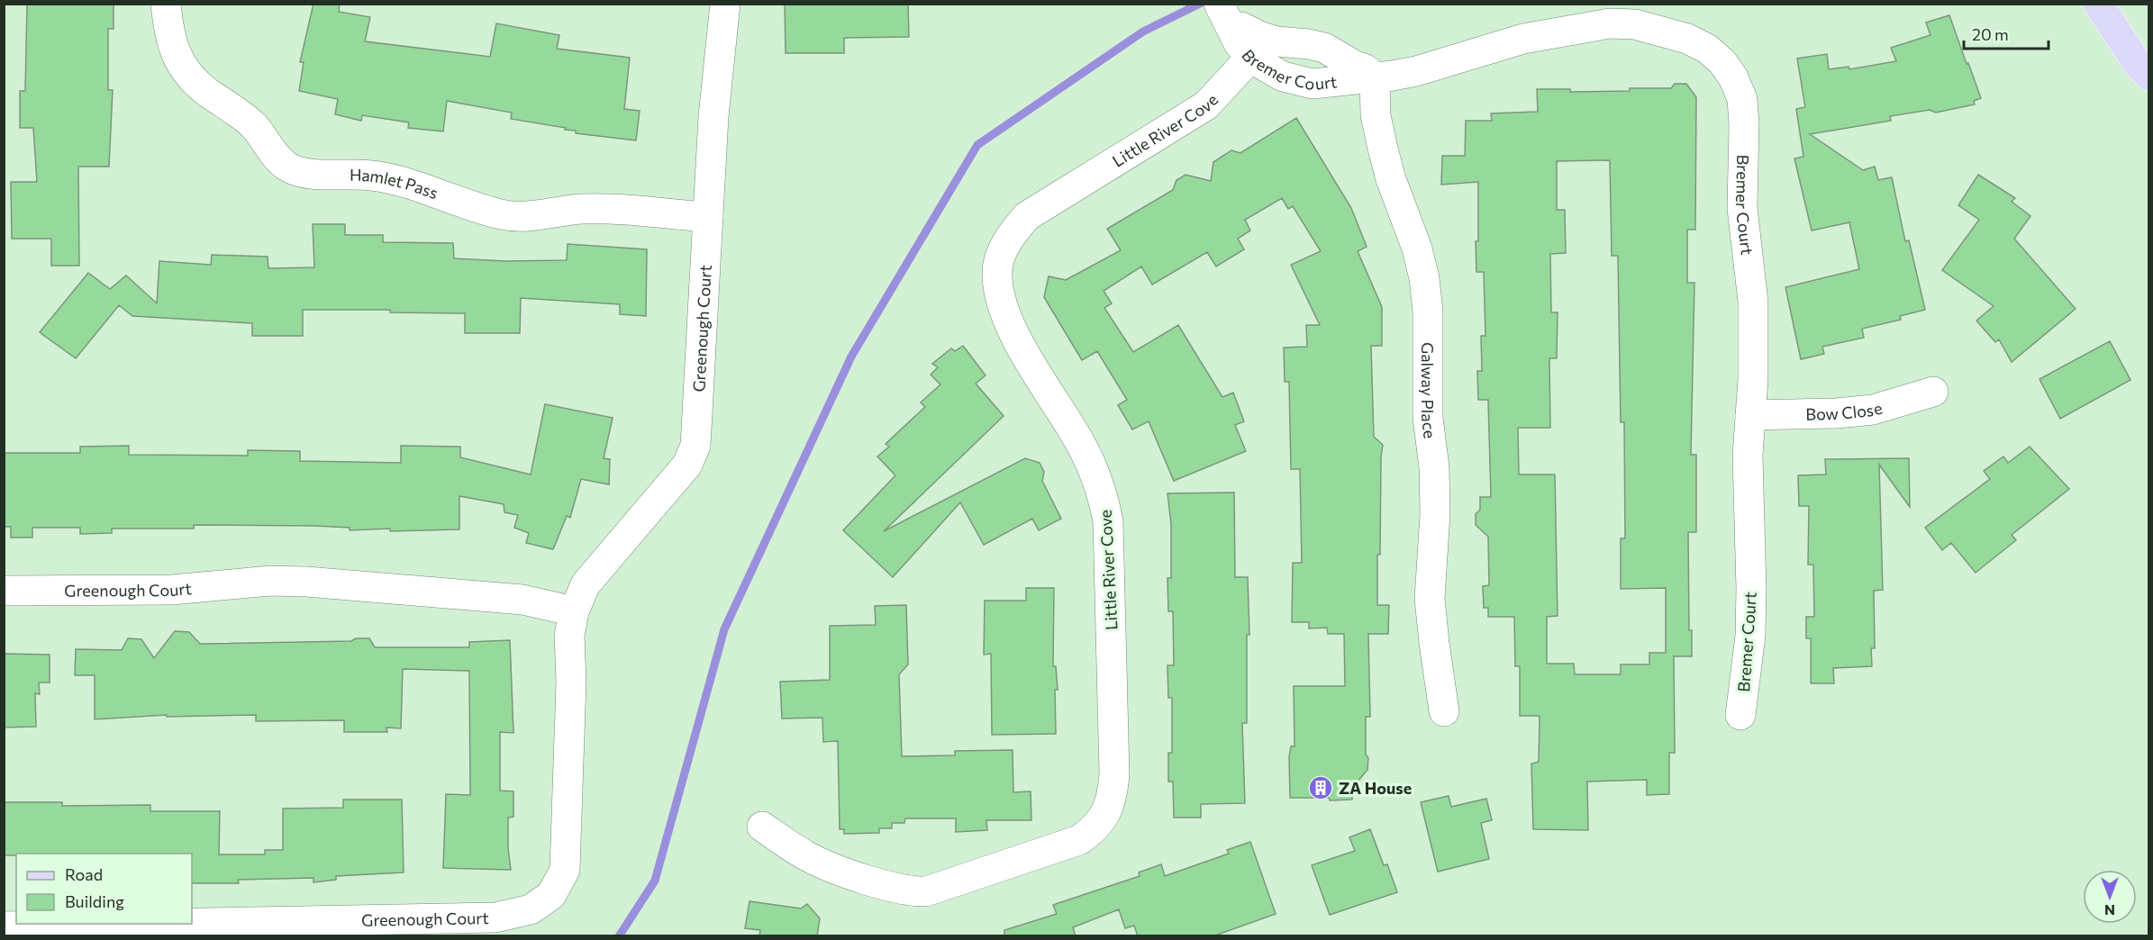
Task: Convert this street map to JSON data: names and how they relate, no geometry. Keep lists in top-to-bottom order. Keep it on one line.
{"streets":{"street":["Bremer Court","Little River Cove","Hamlet Pass","Greenough Court","Galway Place","Bow Close"]},"crossings":[["Bremer Court","Little River Cove"],["Bremer Court","Galway Place"],["Bremer Court","Bow Close"],["Hamlet Pass","Greenough Court"]],"places":{"building":["ZA House"]},"legend":["Road","Building"],"scale_bar":"20 m","north":"bottom"}
